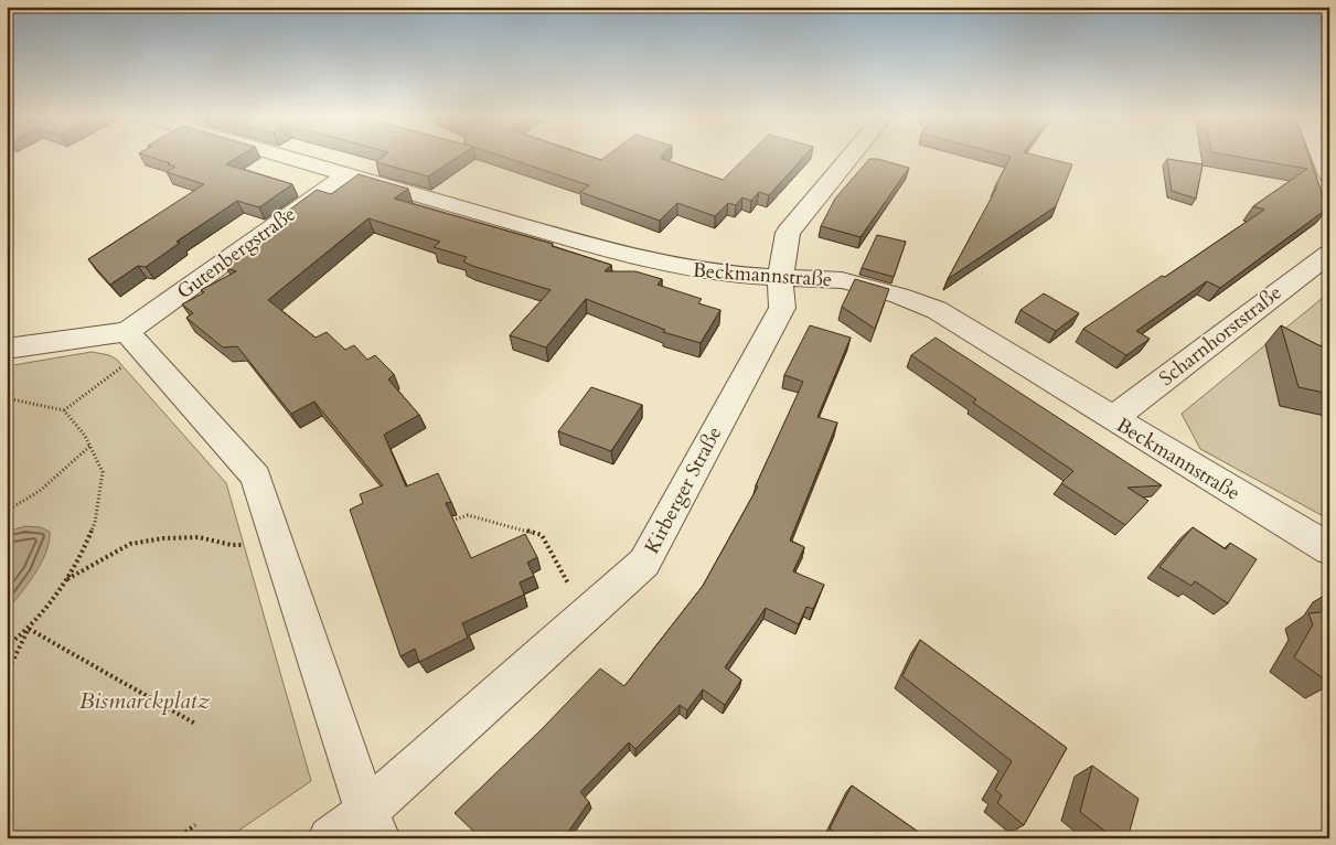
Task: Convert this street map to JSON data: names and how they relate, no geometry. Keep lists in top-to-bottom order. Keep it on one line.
{"streets":{"street":["Gutenbergstraße","Beckmannstraße","Scharnhorststraße","Kirberger Straße"]},"crossings":[["Gutenbergstraße","Beckmannstraße"],["Beckmannstraße","Scharnhorststraße"],["Beckmannstraße","Kirberger Straße"]],"parks":["Bismarckplatz"]}
